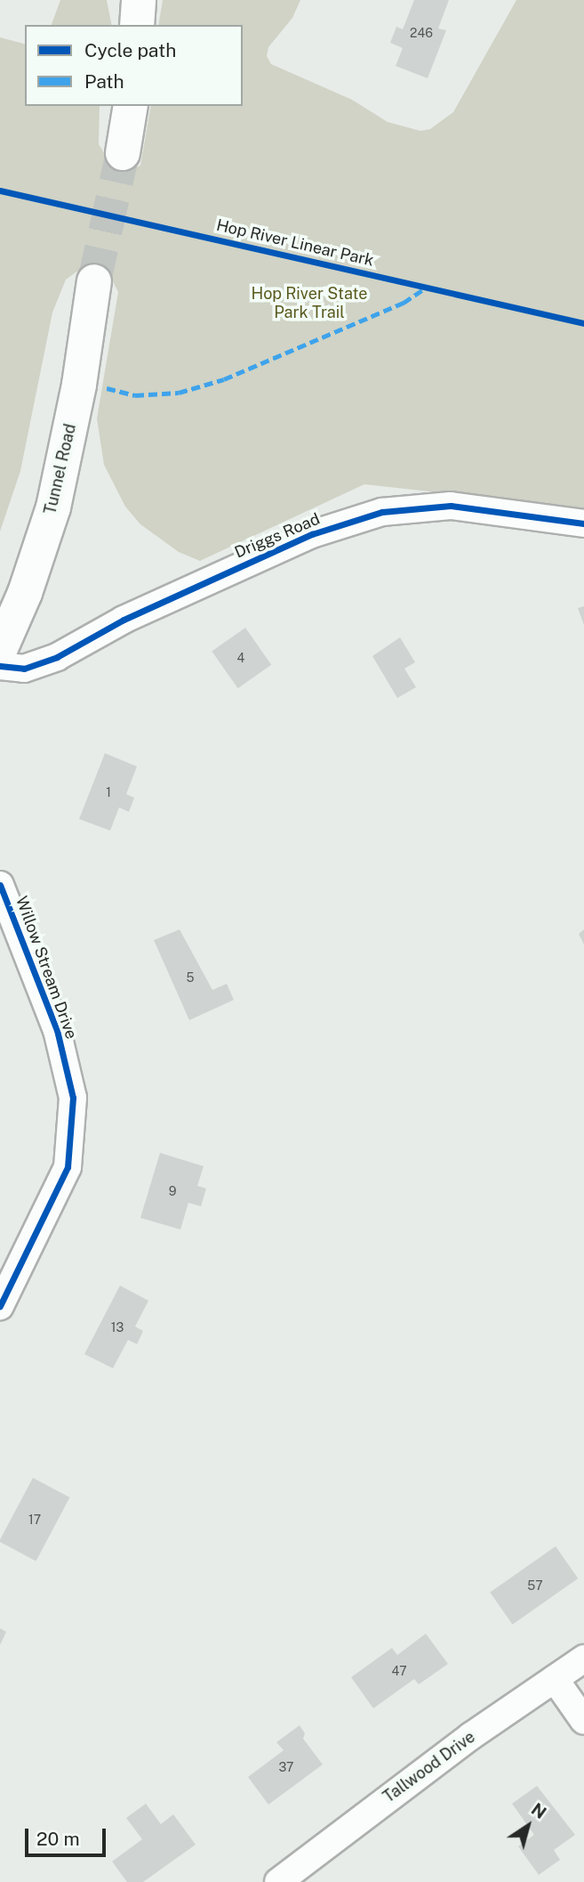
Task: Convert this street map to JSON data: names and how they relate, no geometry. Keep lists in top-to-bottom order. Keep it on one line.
{"streets":{"main road":["Tunnel Road"],"street":["Driggs Road","Willow Stream Drive","Tallwood Drive"],"cycle path":["Hop River Linear Park"]},"parks":["Hop River State Park Trail"],"house_numbers":["246","4","1","5","9","13","17","57","47","37"],"legend":["Cycle path","Path"],"scale_bar":"20 m","north":"top right"}
